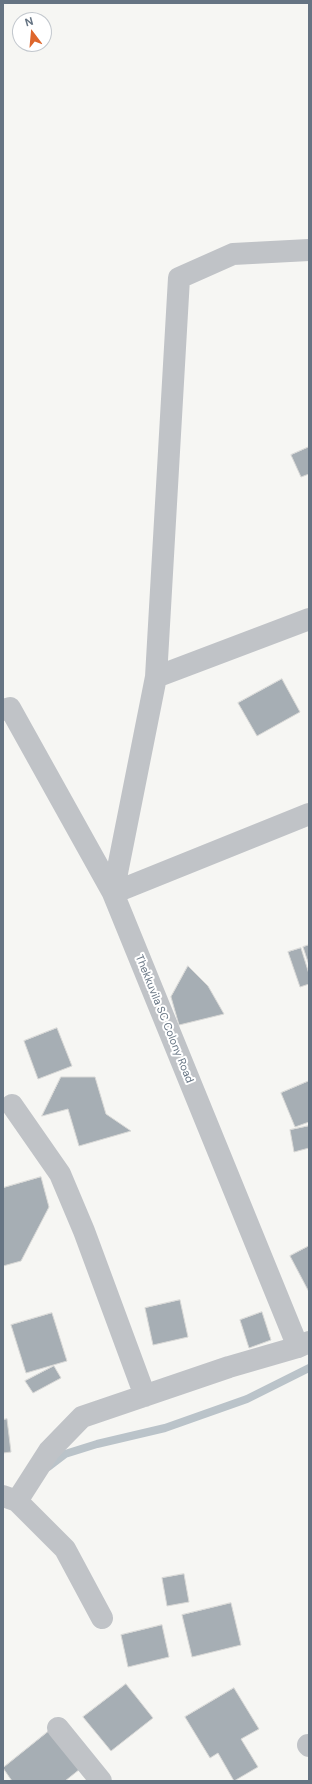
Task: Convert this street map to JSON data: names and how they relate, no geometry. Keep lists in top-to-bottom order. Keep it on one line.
{"streets":{"street":["Thekkuvila SC Colony Road"]},"north":"top"}
